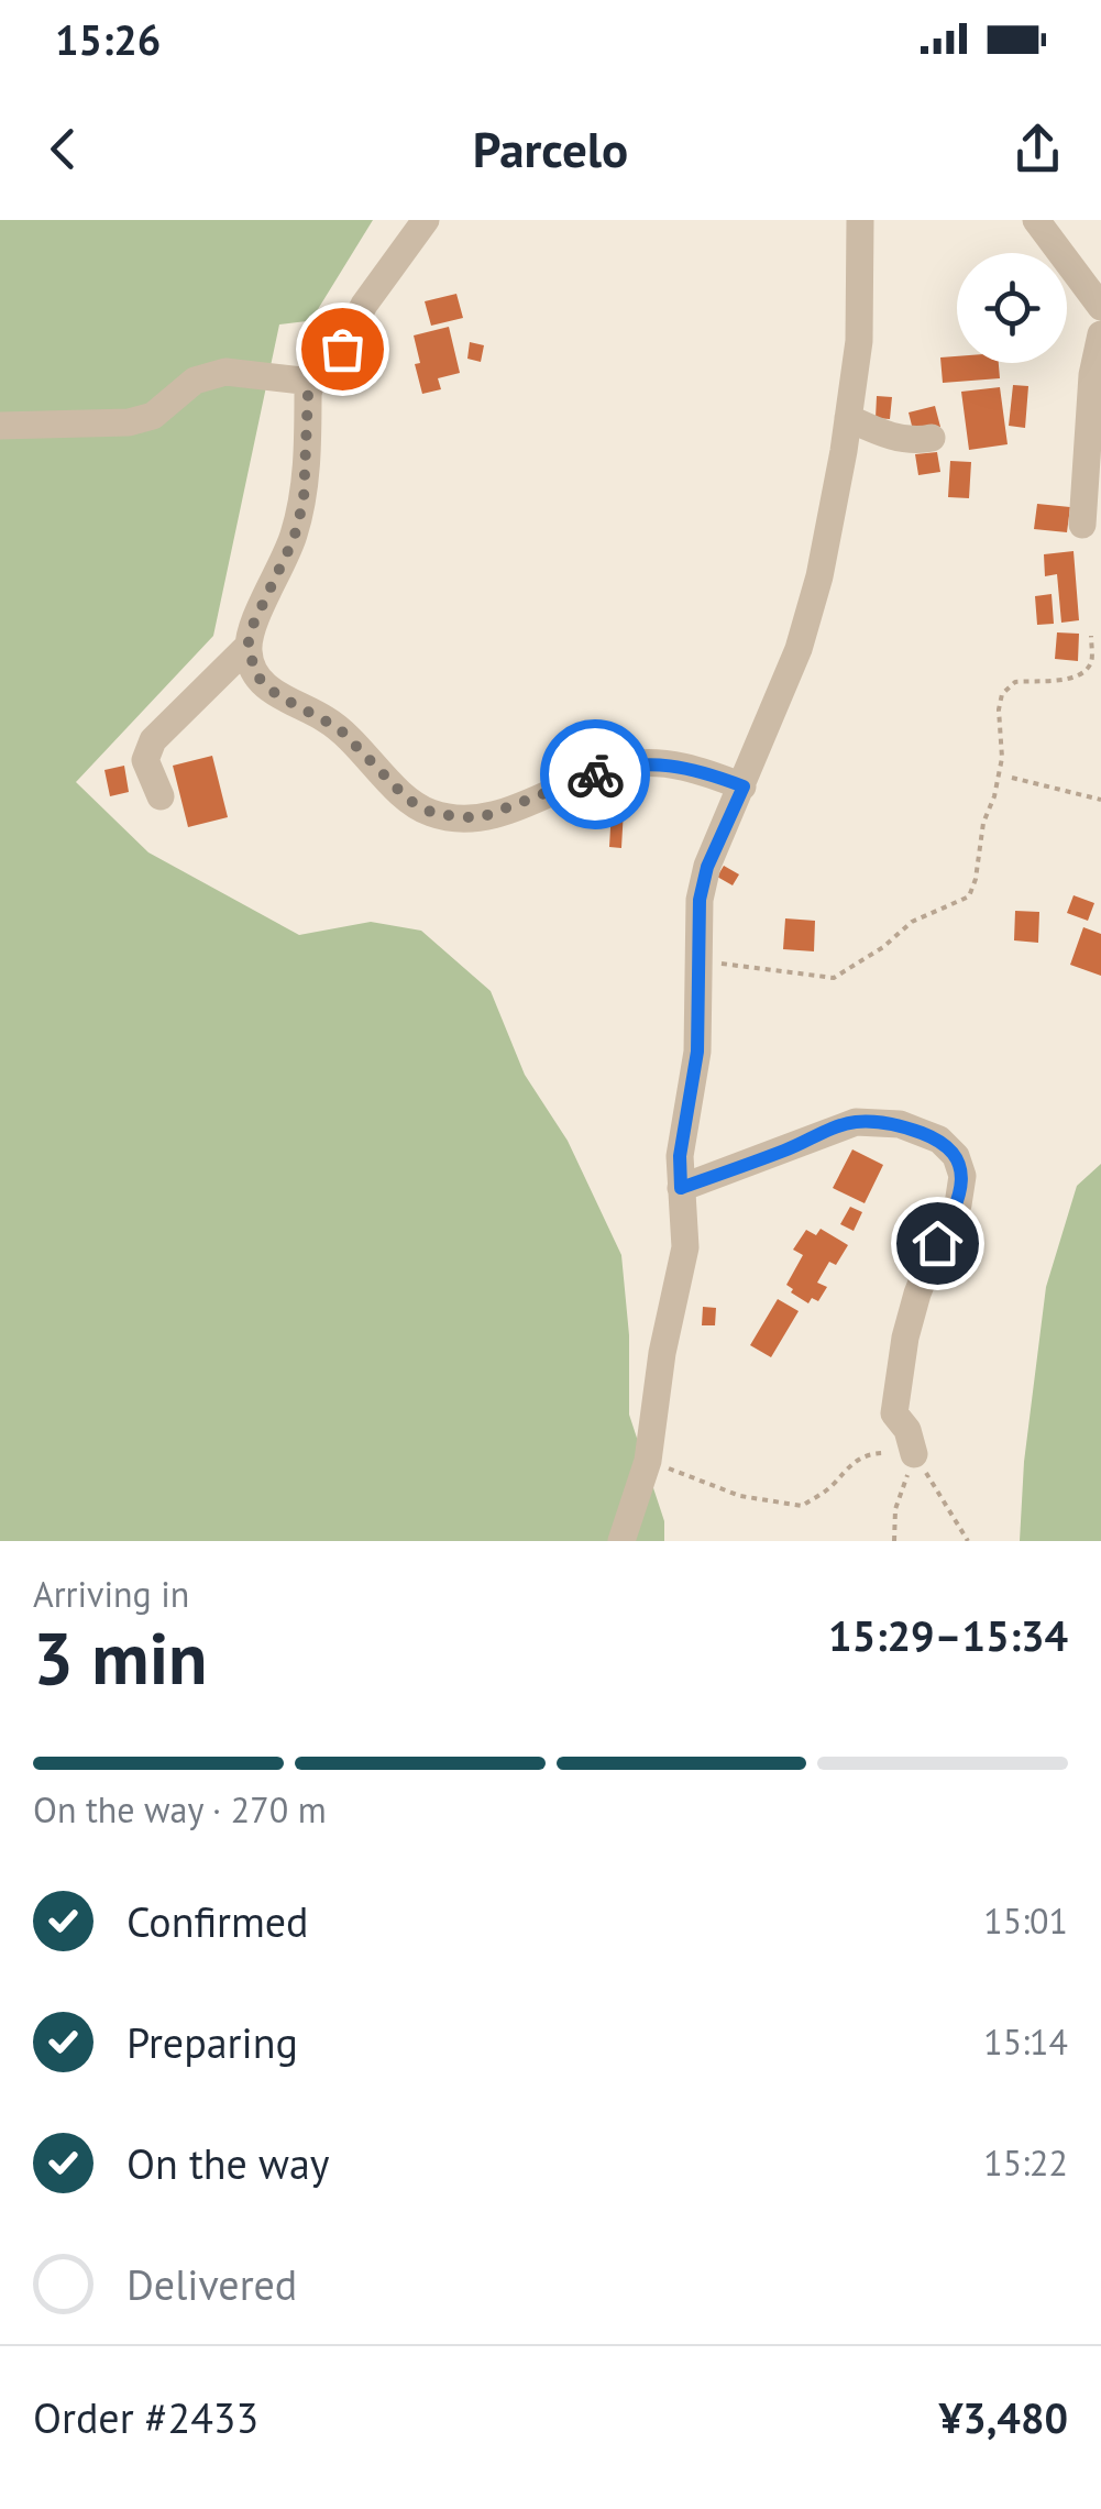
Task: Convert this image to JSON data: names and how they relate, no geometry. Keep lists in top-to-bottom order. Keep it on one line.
{"page":{"status":"15:26","header":"Parcelo","heading":["3 min","Arriving in","15:29–15:34"],"panel":["Order #2433","¥3,480"],"bar":"On the way · 270 m","list":[["Confirmed","15:01"],["Preparing","15:14"],["On the way","15:22"],"Delivered"]}}
